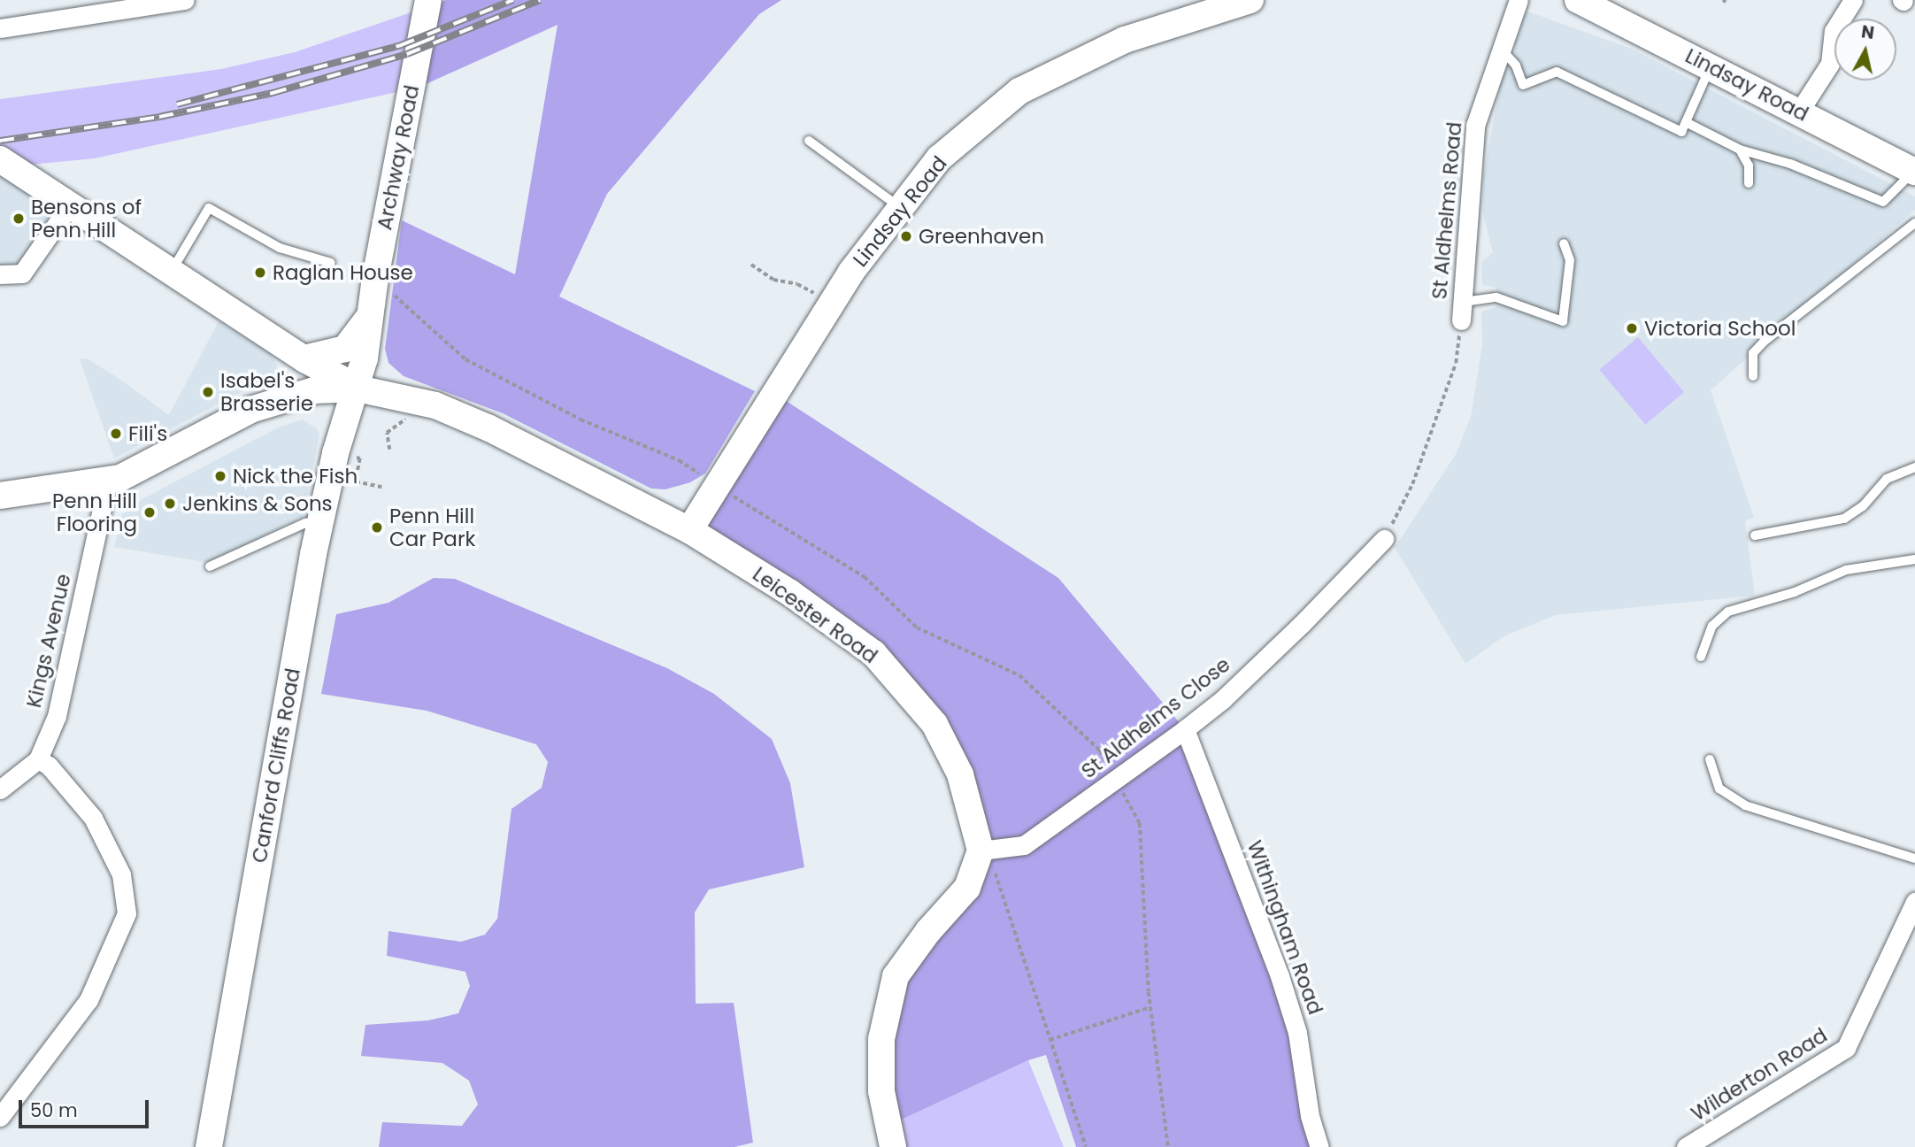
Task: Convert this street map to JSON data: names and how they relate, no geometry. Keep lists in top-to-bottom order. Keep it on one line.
{"streets":{"street":["Lindsay Road","Archway Road","St Aldhelms Road","Leicester Road","Kings Avenue","St Aldhelms Close","Canford Cliffs Road","Withingham Road","Wilderton Road"]},"crossings":[["Lindsay Road","Leicester Road"],["Archway Road","Leicester Road"],["Archway Road","Canford Cliffs Road"],["Leicester Road","St Aldhelms Close"],["Leicester Road","Canford Cliffs Road"],["St Aldhelms Close","Withingham Road"]],"places":["Bensons of Penn Hill","Greenhaven","Raglan House","Victoria School","Isabel's Brasserie","Fili's","Nick the Fish","Jenkins & Sons","Penn Hill Flooring","Penn Hill Car Park"],"scale_bar":"50 m","north":"top"}
